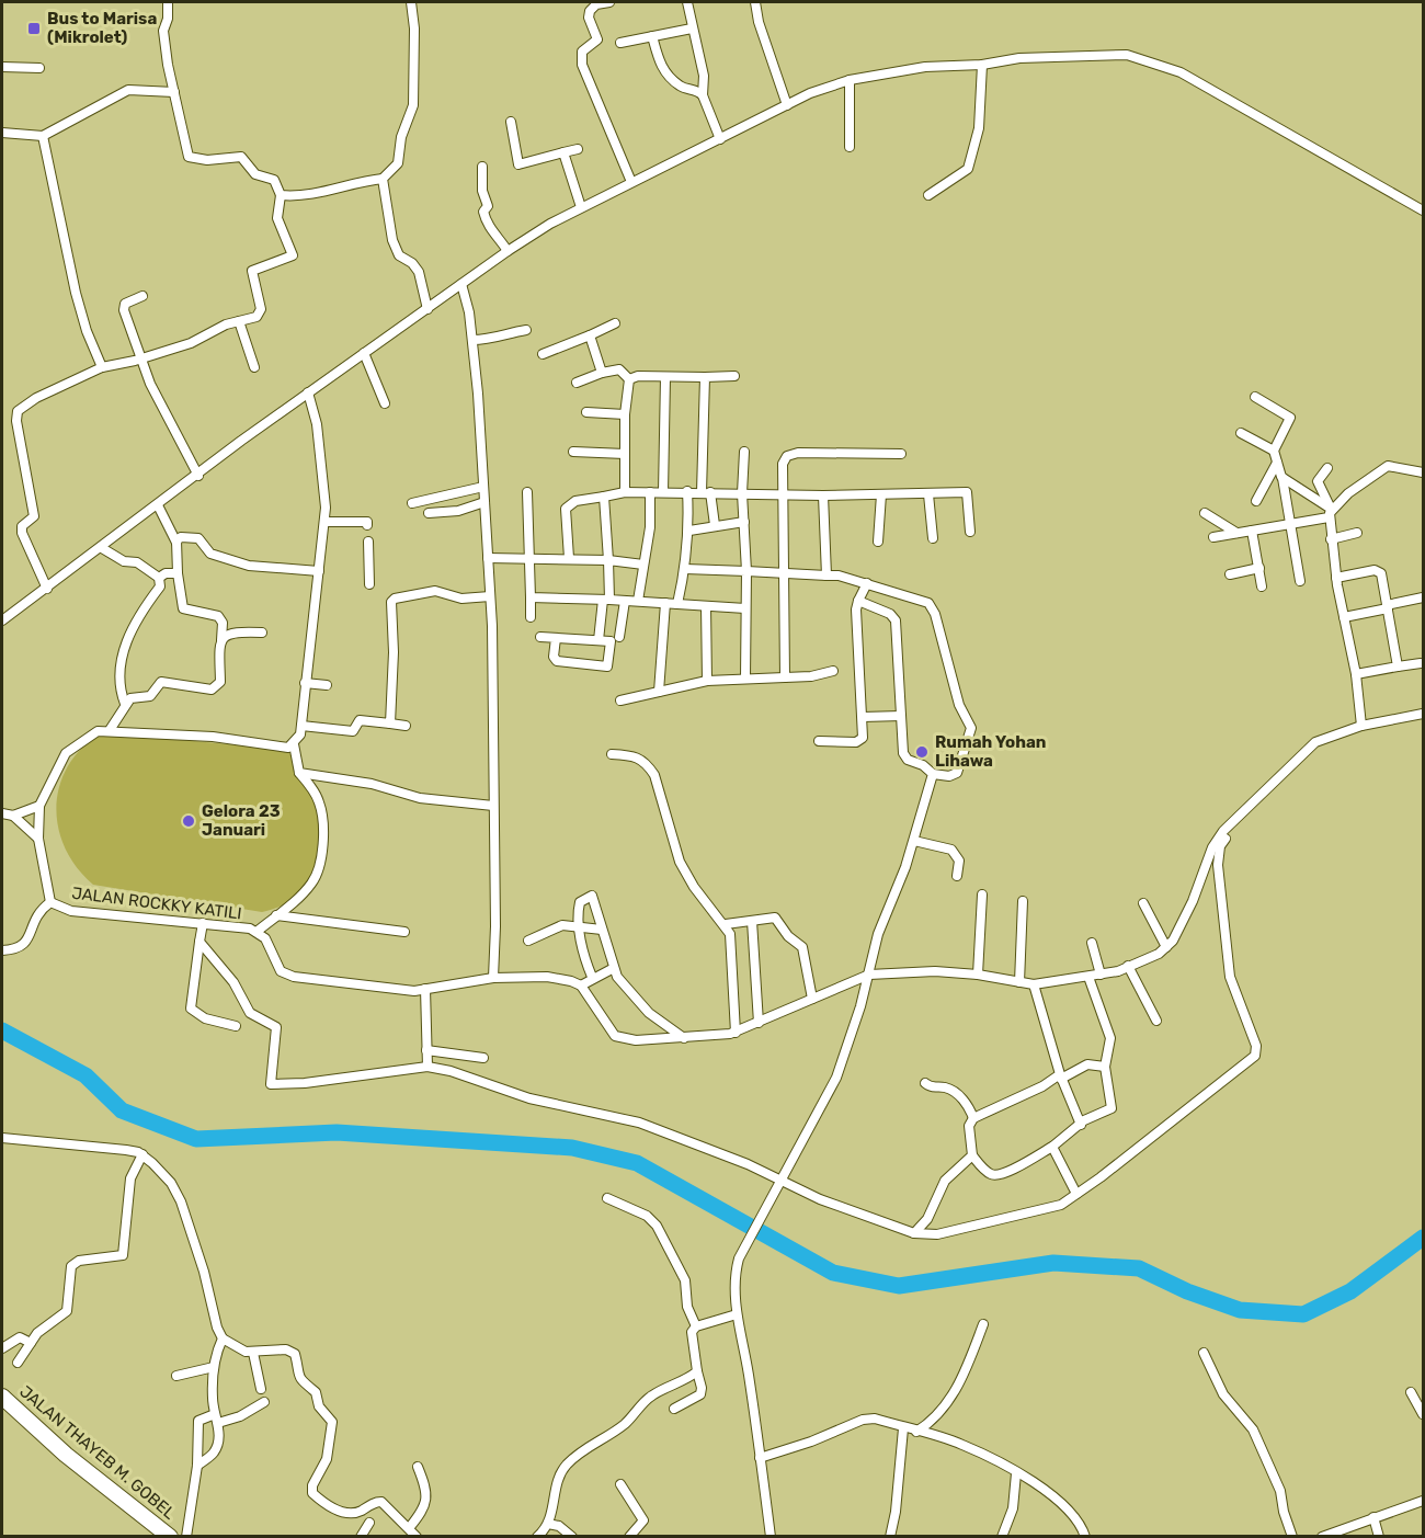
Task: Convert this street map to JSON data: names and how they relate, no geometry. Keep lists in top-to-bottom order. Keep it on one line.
{"streets":{"main road":["JALAN THAYEB M. GOBEL"],"street":["JALAN ROCKKY KATILI"]},"places":{"transit":["Bus to Marisa (Mikrolet)"],"other":["Rumah Yohan Lihawa","Gelora 23 Januari"]}}
